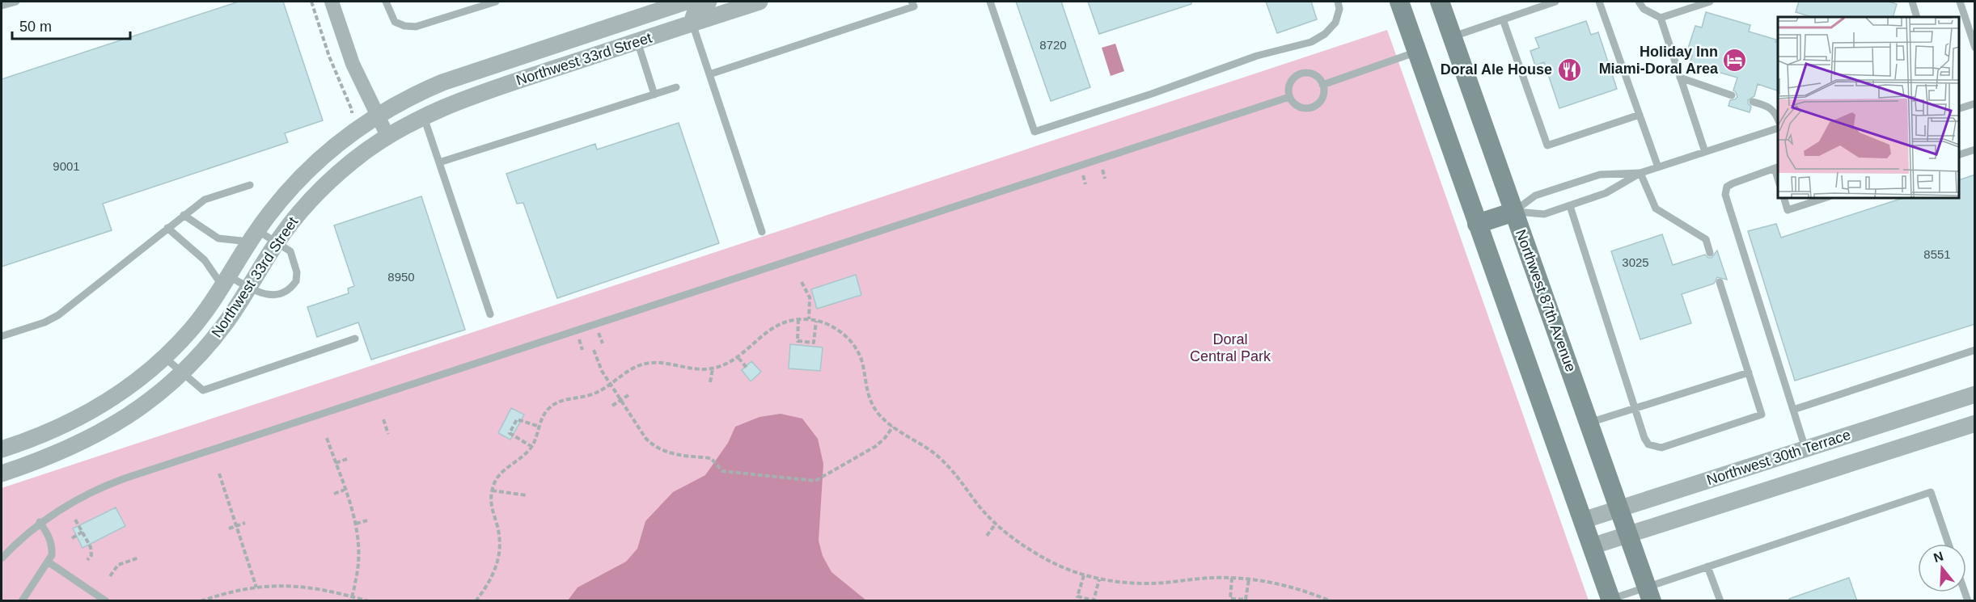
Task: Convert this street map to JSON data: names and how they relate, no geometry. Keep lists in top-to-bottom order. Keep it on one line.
{"streets":{"main road":["Northwest 87th Avenue"],"street":["Northwest 33rd Street","Northwest 30th Terrace"]},"crossings":[["Northwest 87th Avenue","Northwest 30th Terrace"]],"parks":["Doral Central Park"],"places":{"hotel":["Holiday Inn Miami-Doral Area"],"restaurant":["Doral Ale House"]},"house_numbers":["8720","9001","8551","3025","8950"],"scale_bar":"50 m","north":"top"}
